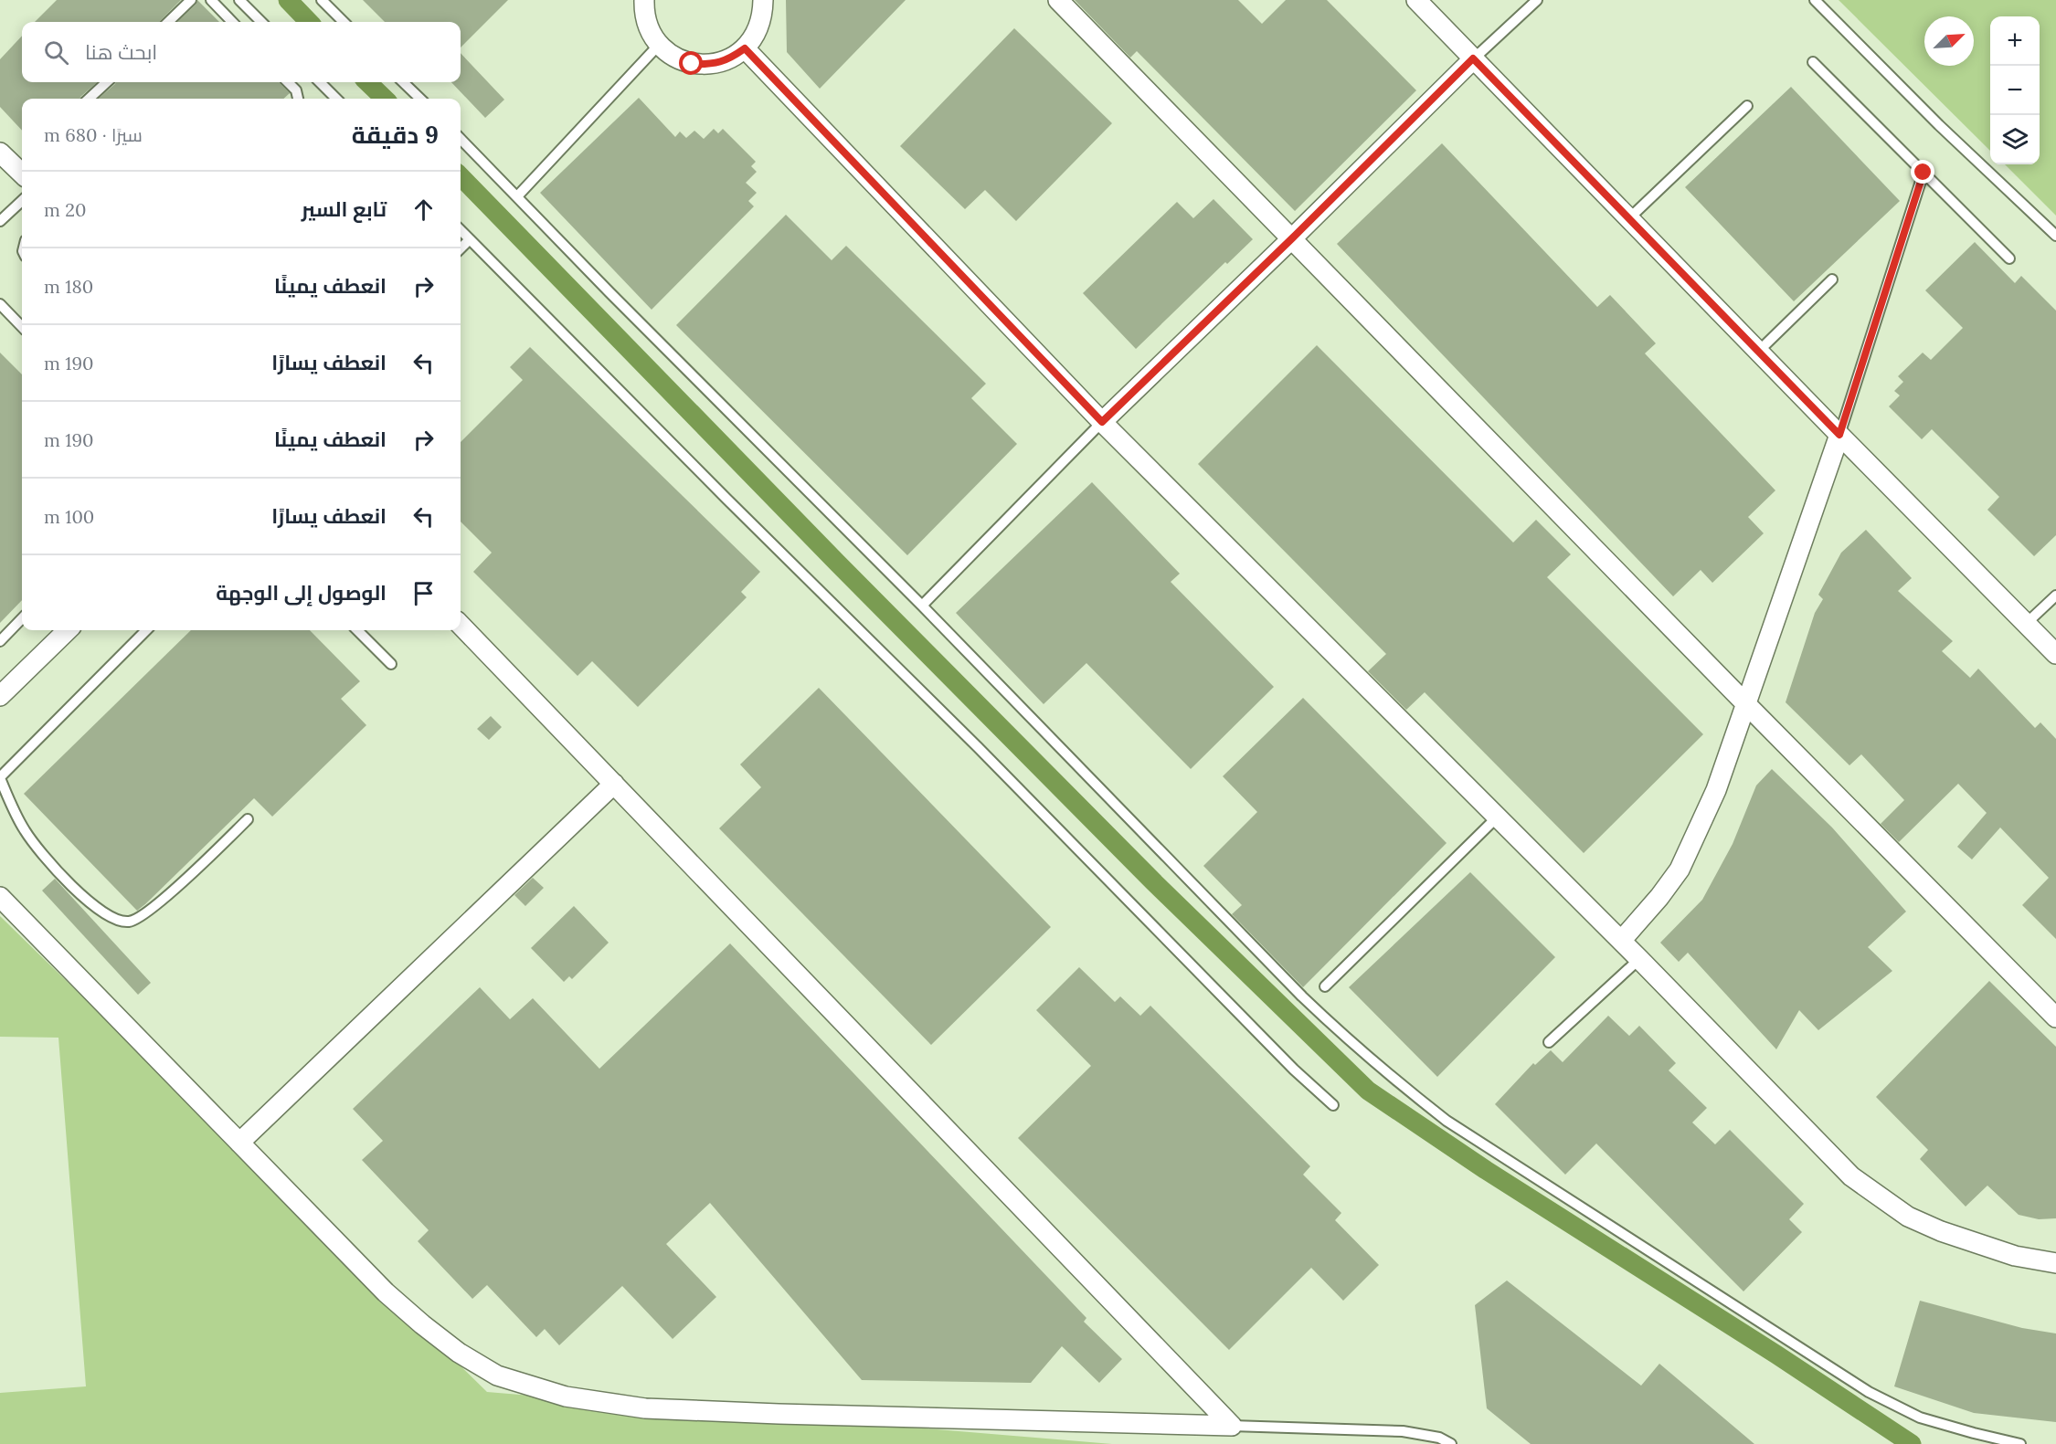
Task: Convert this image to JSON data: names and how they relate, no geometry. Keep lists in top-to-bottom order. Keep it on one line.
{"north":"top right","page":{"map_buttons":["+","−"],"search":"ابحث هنا","heading":["9 دقيقة","سيرًا · 680 m"],"list":[["تابع السير","20 m"],["انعطف يمينًا","180 m"],["انعطف يسارًا","190 m"],["انعطف يمينًا","190 m"],["انعطف يسارًا","100 m"],"الوصول إلى الوجهة"]}}
